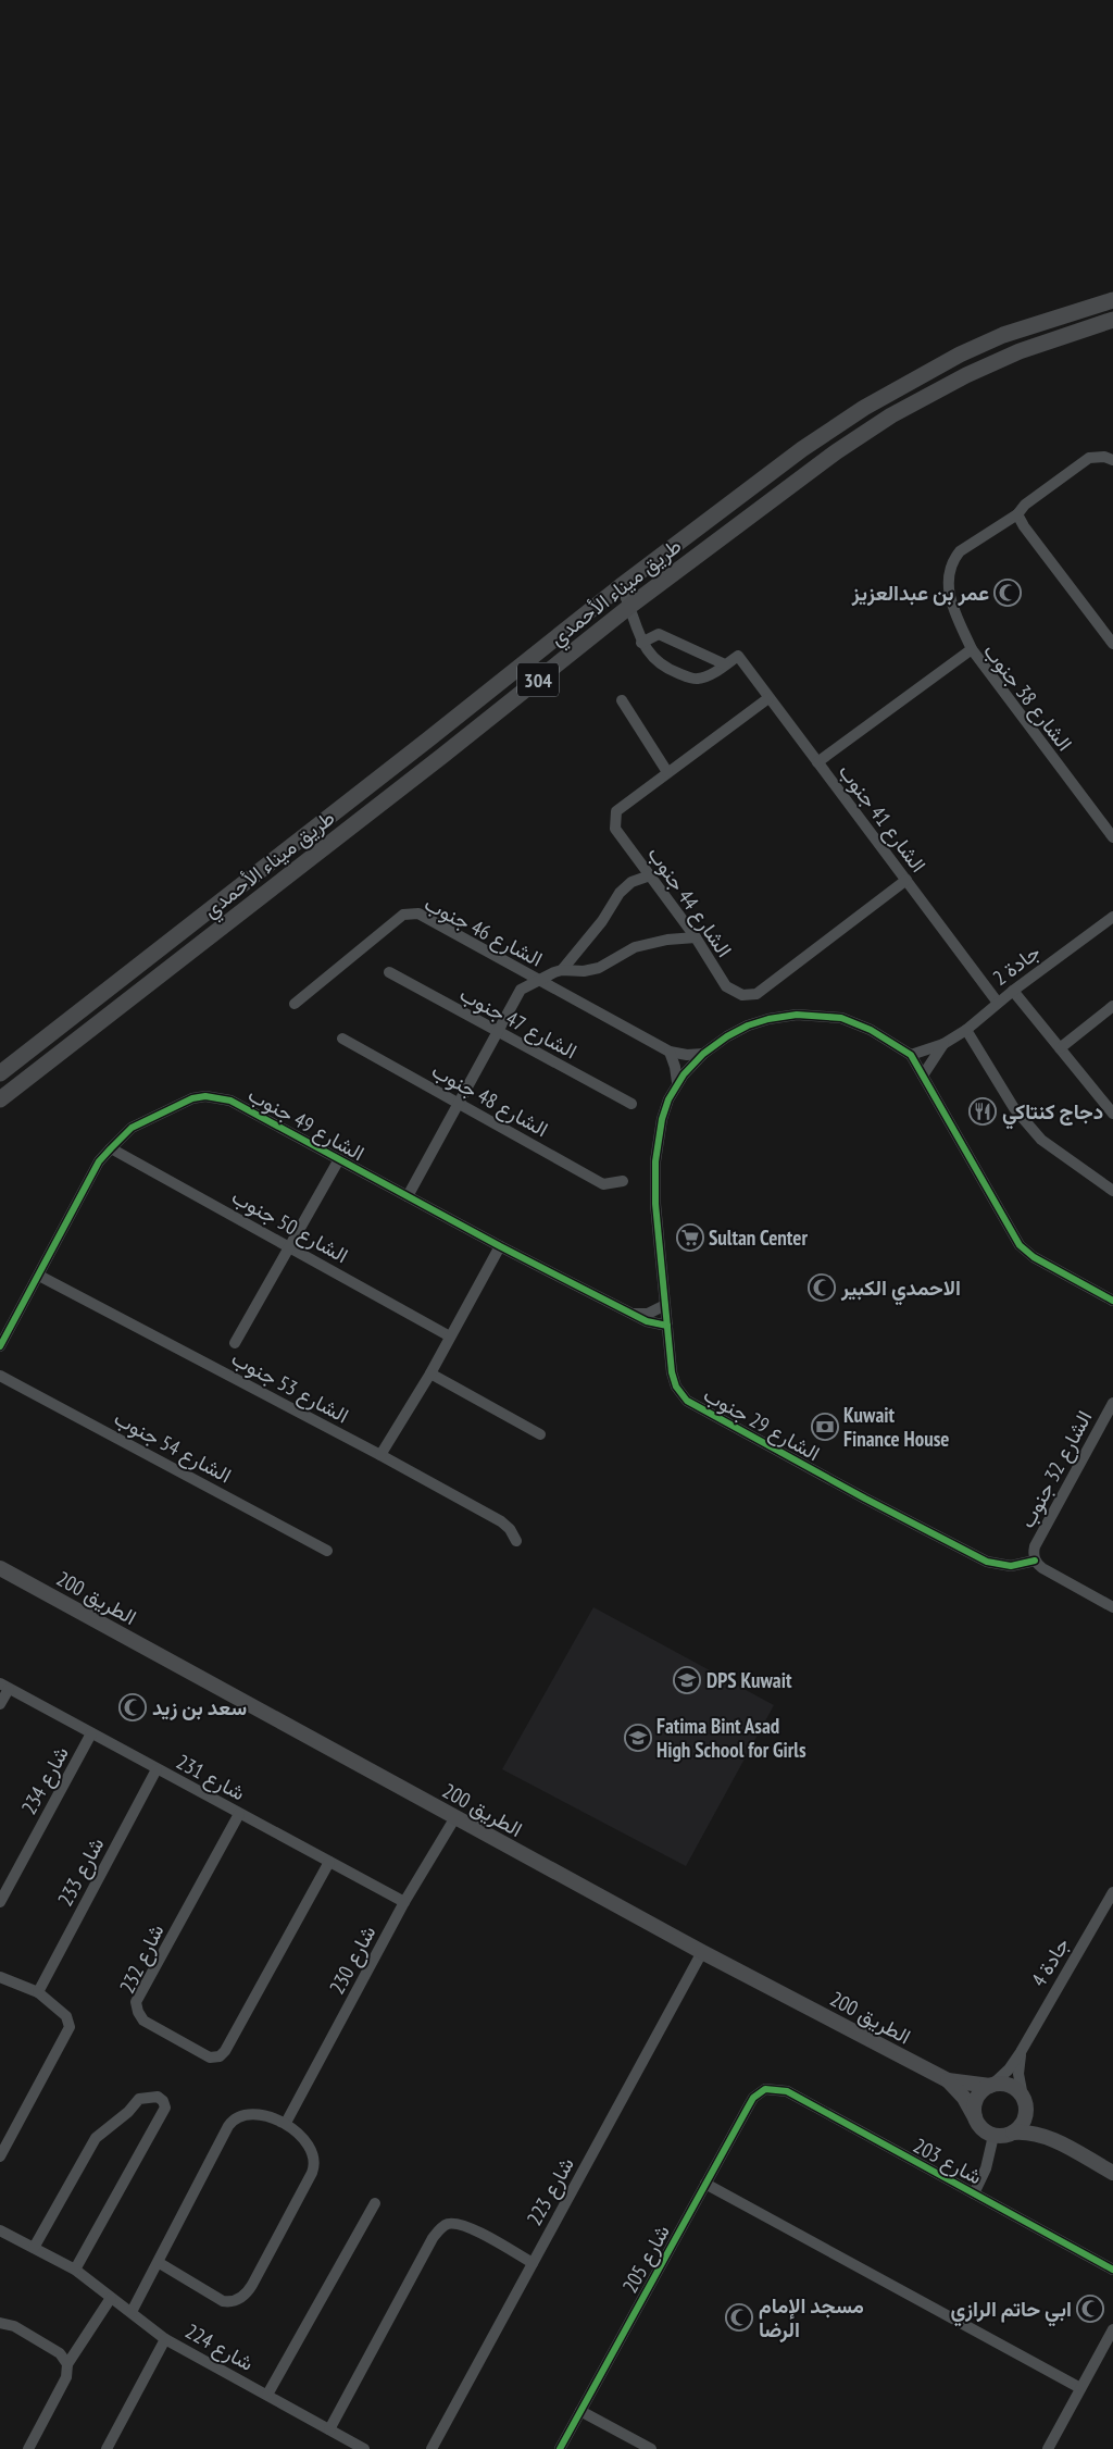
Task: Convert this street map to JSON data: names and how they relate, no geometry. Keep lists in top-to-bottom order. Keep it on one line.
{"streets":{"main road":["طريق ميناء الأحمدي","304","الطريق 200"],"street":["الشارع 38 جنوب","الشارع 41 جنوب","الشارع 44 جنوب","الشارع 46 جنوب","جادة 2","الشارع 47 جنوب","الشارع 48 جنوب","الشارع 49 جنوب","الشارع 50 جنوب","الشارع 53 جنوب","الشارع 29 جنوب","الشارع 54 جنوب","الشارع 32 جنوب","شارع 231","شارع 234","شارع 233","شارع 232","شارع 230","جادة 4","شارع 203","شارع 223","شارع 205","شارع 224"]},"crossings":[["الشارع 38 جنوب","الشارع 41 جنوب"],["الشارع 41 جنوب","الشارع 44 جنوب"],["الشارع 41 جنوب","جادة 2"],["الشارع 46 جنوب","الشارع 29 جنوب"],["جادة 2","الشارع 29 جنوب"],["الشارع 49 جنوب","الشارع 50 جنوب"],["الشارع 49 جنوب","الشارع 53 جنوب"],["الشارع 49 جنوب","الشارع 29 جنوب"],["الشارع 29 جنوب","الشارع 32 جنوب"],["الطريق 200","شارع 230"],["الطريق 200","جادة 4"],["الطريق 200","شارع 223"],["شارع 231","شارع 234"],["شارع 231","شارع 233"],["شارع 231","شارع 232"],["شارع 231","شارع 230"],["شارع 203","شارع 205"]],"places":{"mosque":["عمر بن عبدالعزيز","الاحمدي الكبير","سعد بن زيد","ابي حاتم الرازي","مسجد الإمام الرضا"],"restaurant":["دجاج كنتاكي"],"supermarket":["Sultan Center"],"bank":["Kuwait Finance House"],"school or university":["DPS Kuwait","Fatima Bint Asad High School for Girls"]}}
